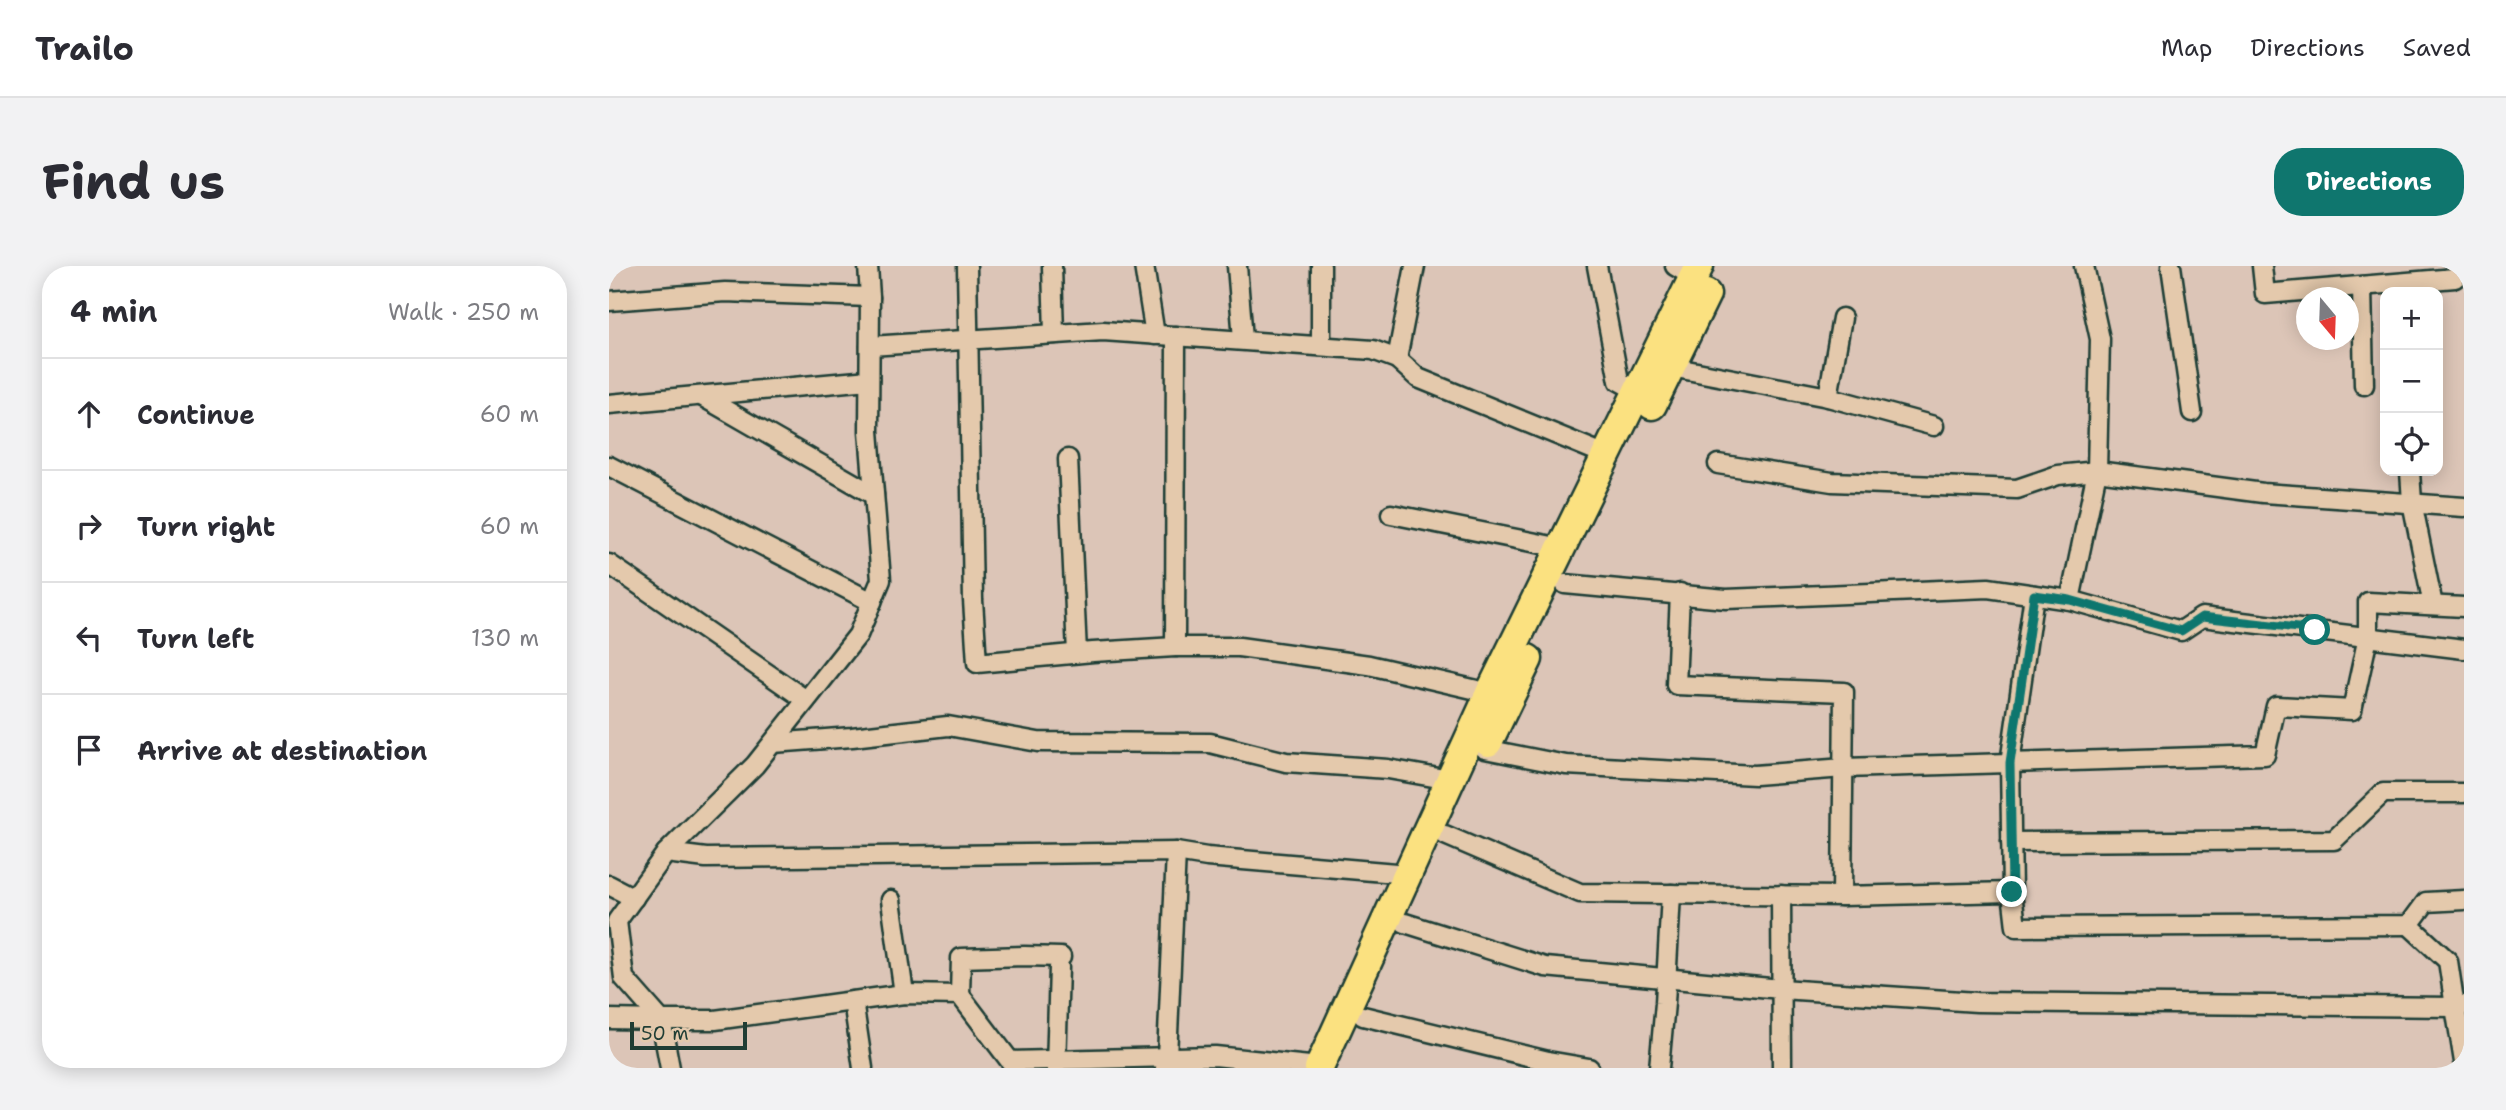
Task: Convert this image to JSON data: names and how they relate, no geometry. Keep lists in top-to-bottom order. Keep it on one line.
{"scale_bar":"50 m","north":"bottom","page":{"header":"Trailo","nav":["Map","Directions","Saved"],"buttons":"Directions","title":"Find us","heading":["4 min","Walk · 250 m"],"map_buttons":["+","−"],"list":[["Continue","60 m"],["Turn right","60 m"],["Turn left","130 m"],"Arrive at destination"],"scale":"50 m"}}
